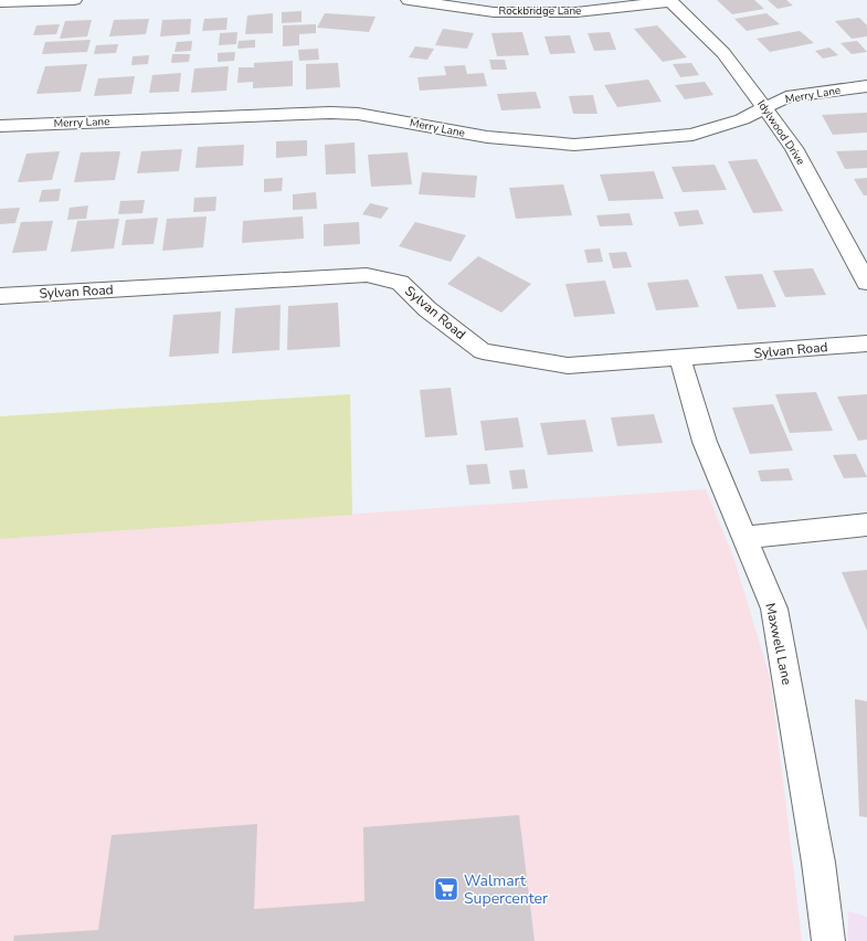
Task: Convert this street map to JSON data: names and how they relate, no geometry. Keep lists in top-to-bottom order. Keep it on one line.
{"streets":{"street":["Rockbridge Lane","Merry Lane","Idylwood Drive","Sylvan Road","Maxwell Lane"]},"crossings":[["Rockbridge Lane","Idylwood Drive"],["Merry Lane","Idylwood Drive"],["Sylvan Road","Maxwell Lane"]],"places":{"supermarket":["Walmart Supercenter"]}}
